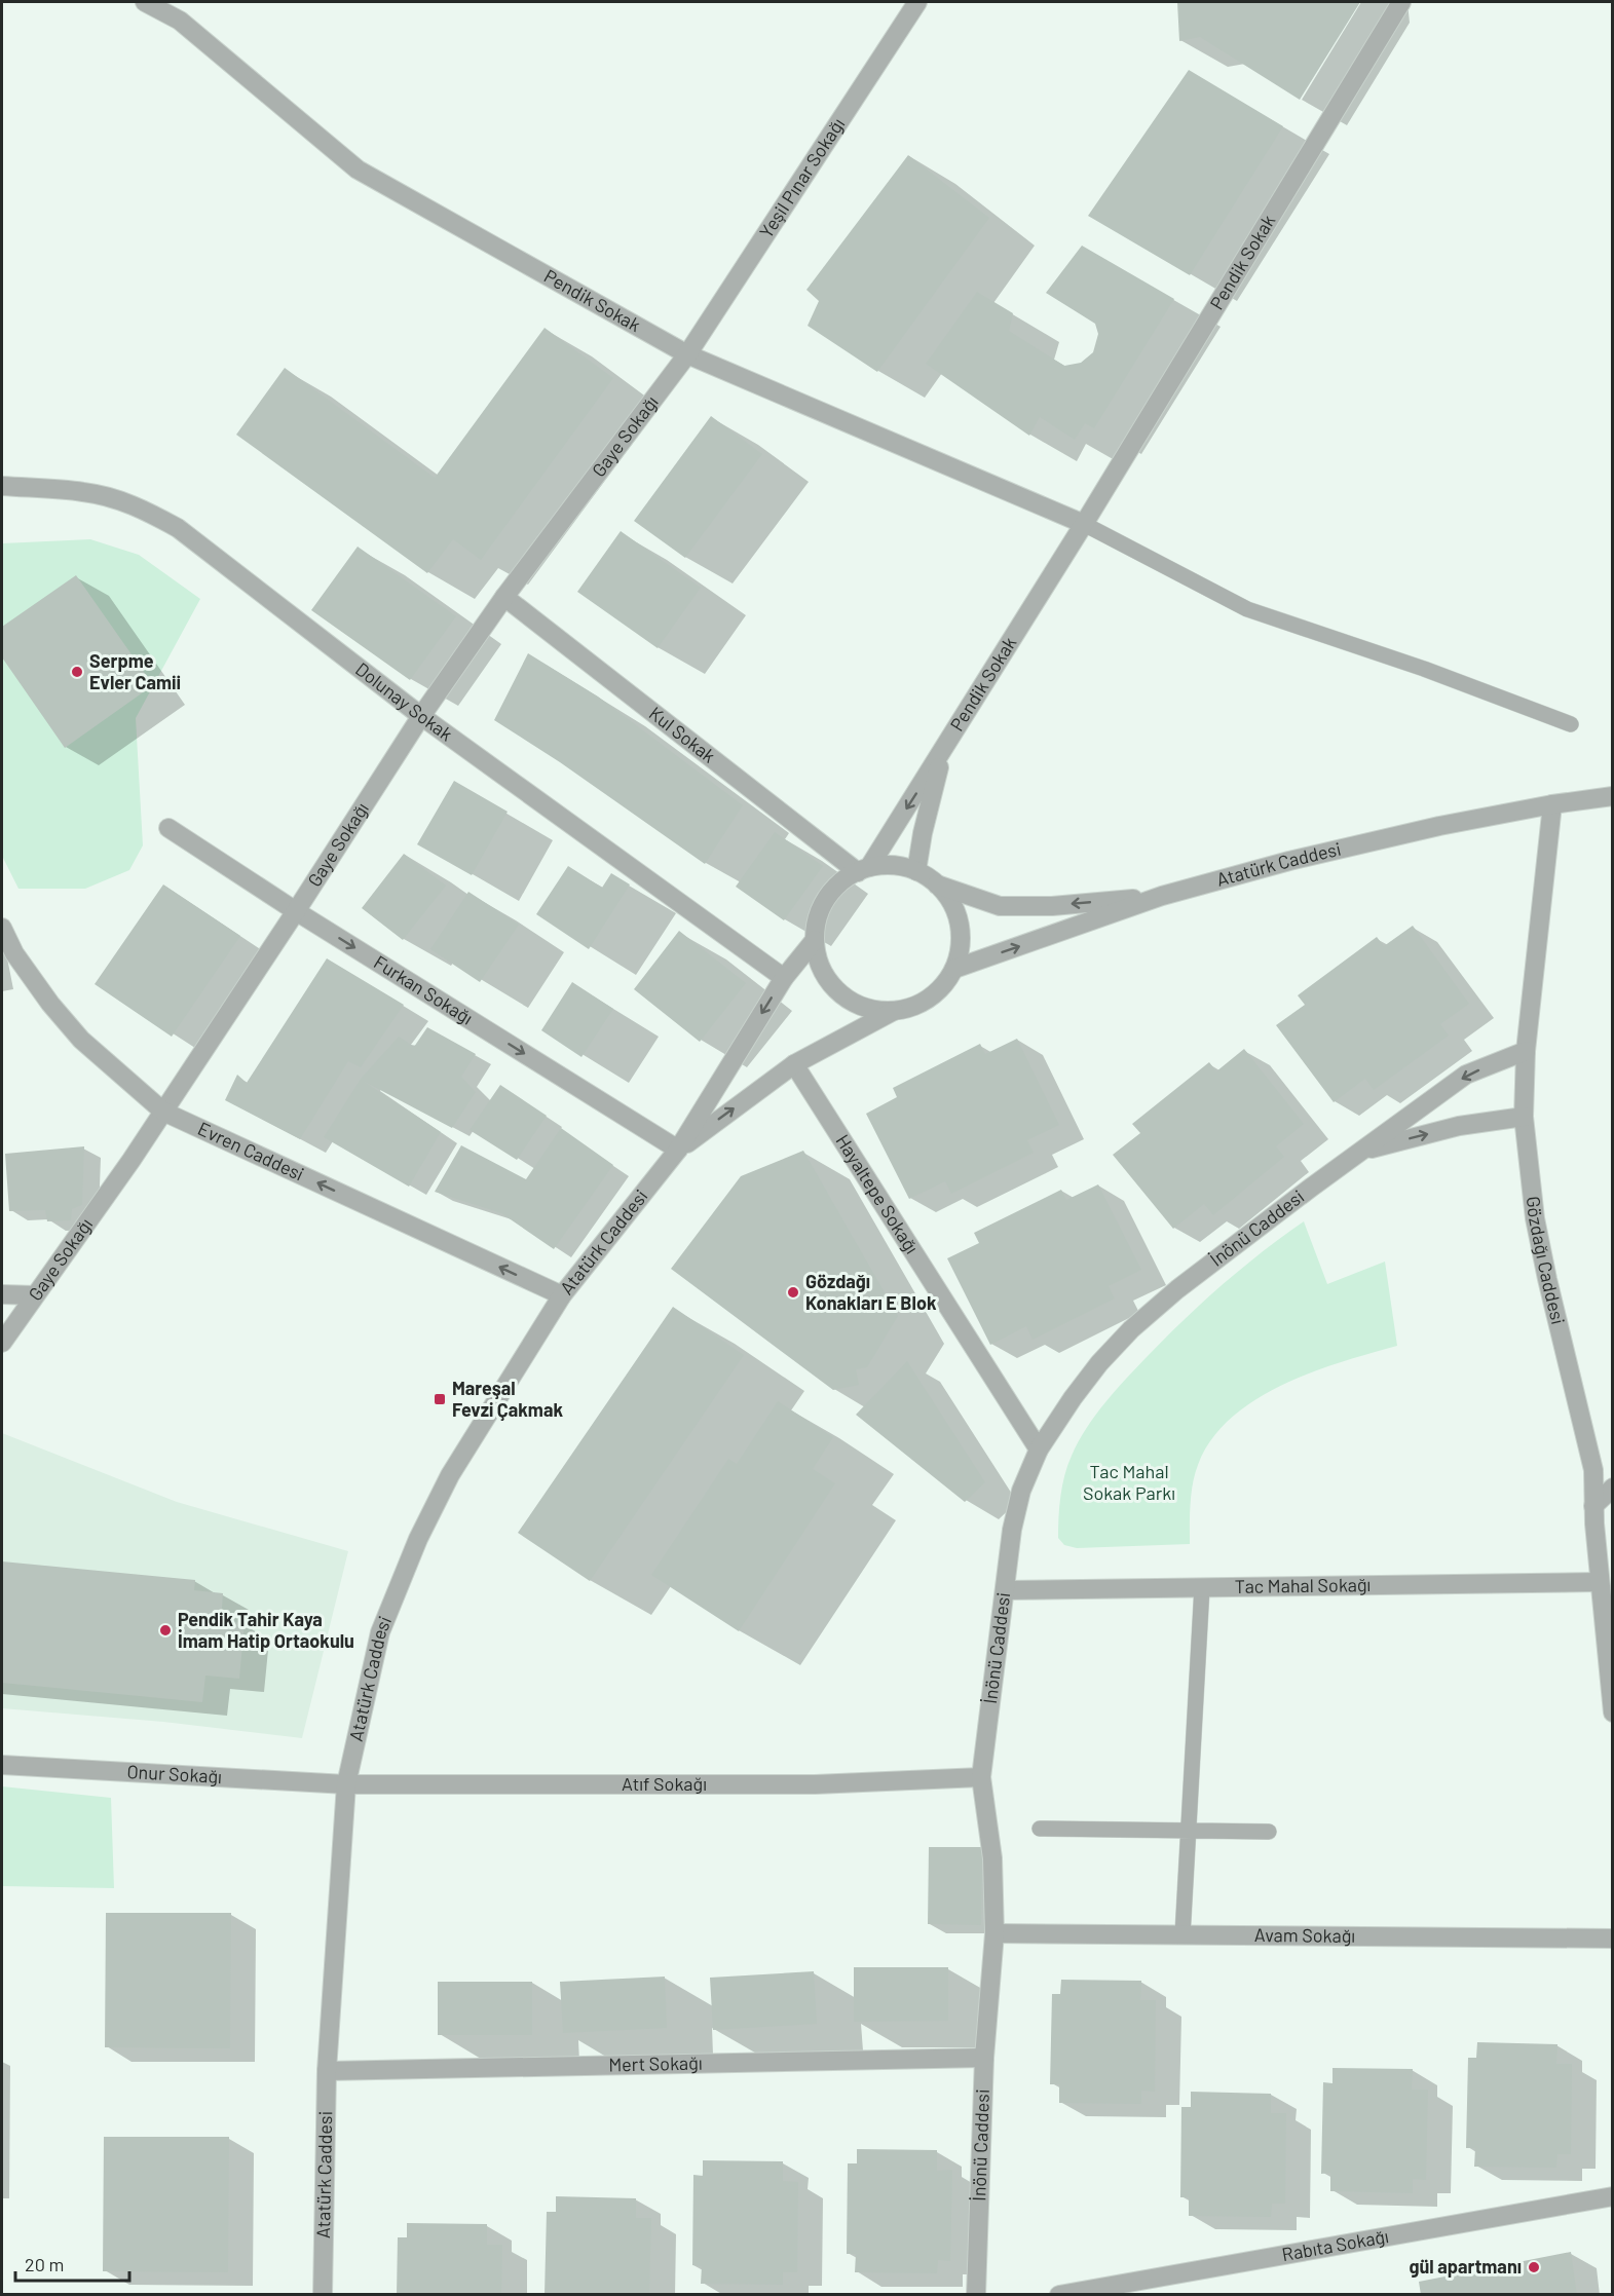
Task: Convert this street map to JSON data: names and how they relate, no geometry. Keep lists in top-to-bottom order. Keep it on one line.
{"streets":{"street":["Yeşil Pınar Sokağı","Pendik Sokak","Gaye Sokağı","Dolunay Sokak","Kul Sokak","Atatürk Caddesi","Furkan Sokağı","Evren Caddesi","Hayaltepe Sokağı","İnönü Caddesi","Gözdağı Caddesi","Tac Mahal Sokağı","Onur Sokağı","Atıf Sokağı","Avam Sokağı","Mert Sokağı","Rabıta Sokağı"]},"crossings":[["Yeşil Pınar Sokağı","Pendik Sokak"],["Yeşil Pınar Sokağı","Gaye Sokağı"],["Pendik Sokak","Gaye Sokağı"],["Pendik Sokak","Kul Sokak"],["Pendik Sokak","Atatürk Caddesi"],["Gaye Sokağı","Dolunay Sokak"],["Gaye Sokağı","Kul Sokak"],["Gaye Sokağı","Furkan Sokağı"],["Gaye Sokağı","Evren Caddesi"],["Dolunay Sokak","Atatürk Caddesi"],["Kul Sokak","Atatürk Caddesi"],["Atatürk Caddesi","Furkan Sokağı"],["Atatürk Caddesi","Evren Caddesi"],["Atatürk Caddesi","Hayaltepe Sokağı"],["Atatürk Caddesi","Gözdağı Caddesi"],["Atatürk Caddesi","Onur Sokağı"],["Atatürk Caddesi","Atıf Sokağı"],["Atatürk Caddesi","Mert Sokağı"],["Hayaltepe Sokağı","İnönü Caddesi"],["İnönü Caddesi","Gözdağı Caddesi"],["İnönü Caddesi","Tac Mahal Sokağı"],["İnönü Caddesi","Atıf Sokağı"],["İnönü Caddesi","Avam Sokağı"],["İnönü Caddesi","Mert Sokağı"],["Gözdağı Caddesi","Tac Mahal Sokağı"],["Onur Sokağı","Atıf Sokağı"]],"one_way":["Furkan Sokağı","Evren Caddesi"],"parks":["Tac Mahal Sokak Parkı"],"places":{"other":["Serpme Evler Camii","Gözdağı Konakları E Blok","Pendik Tahir Kaya İmam Hatip Ortaokulu","gül apartmanı"],"transit":["Mareşal Fevzi̇ Çakmak"]},"scale_bar":"20 m"}
